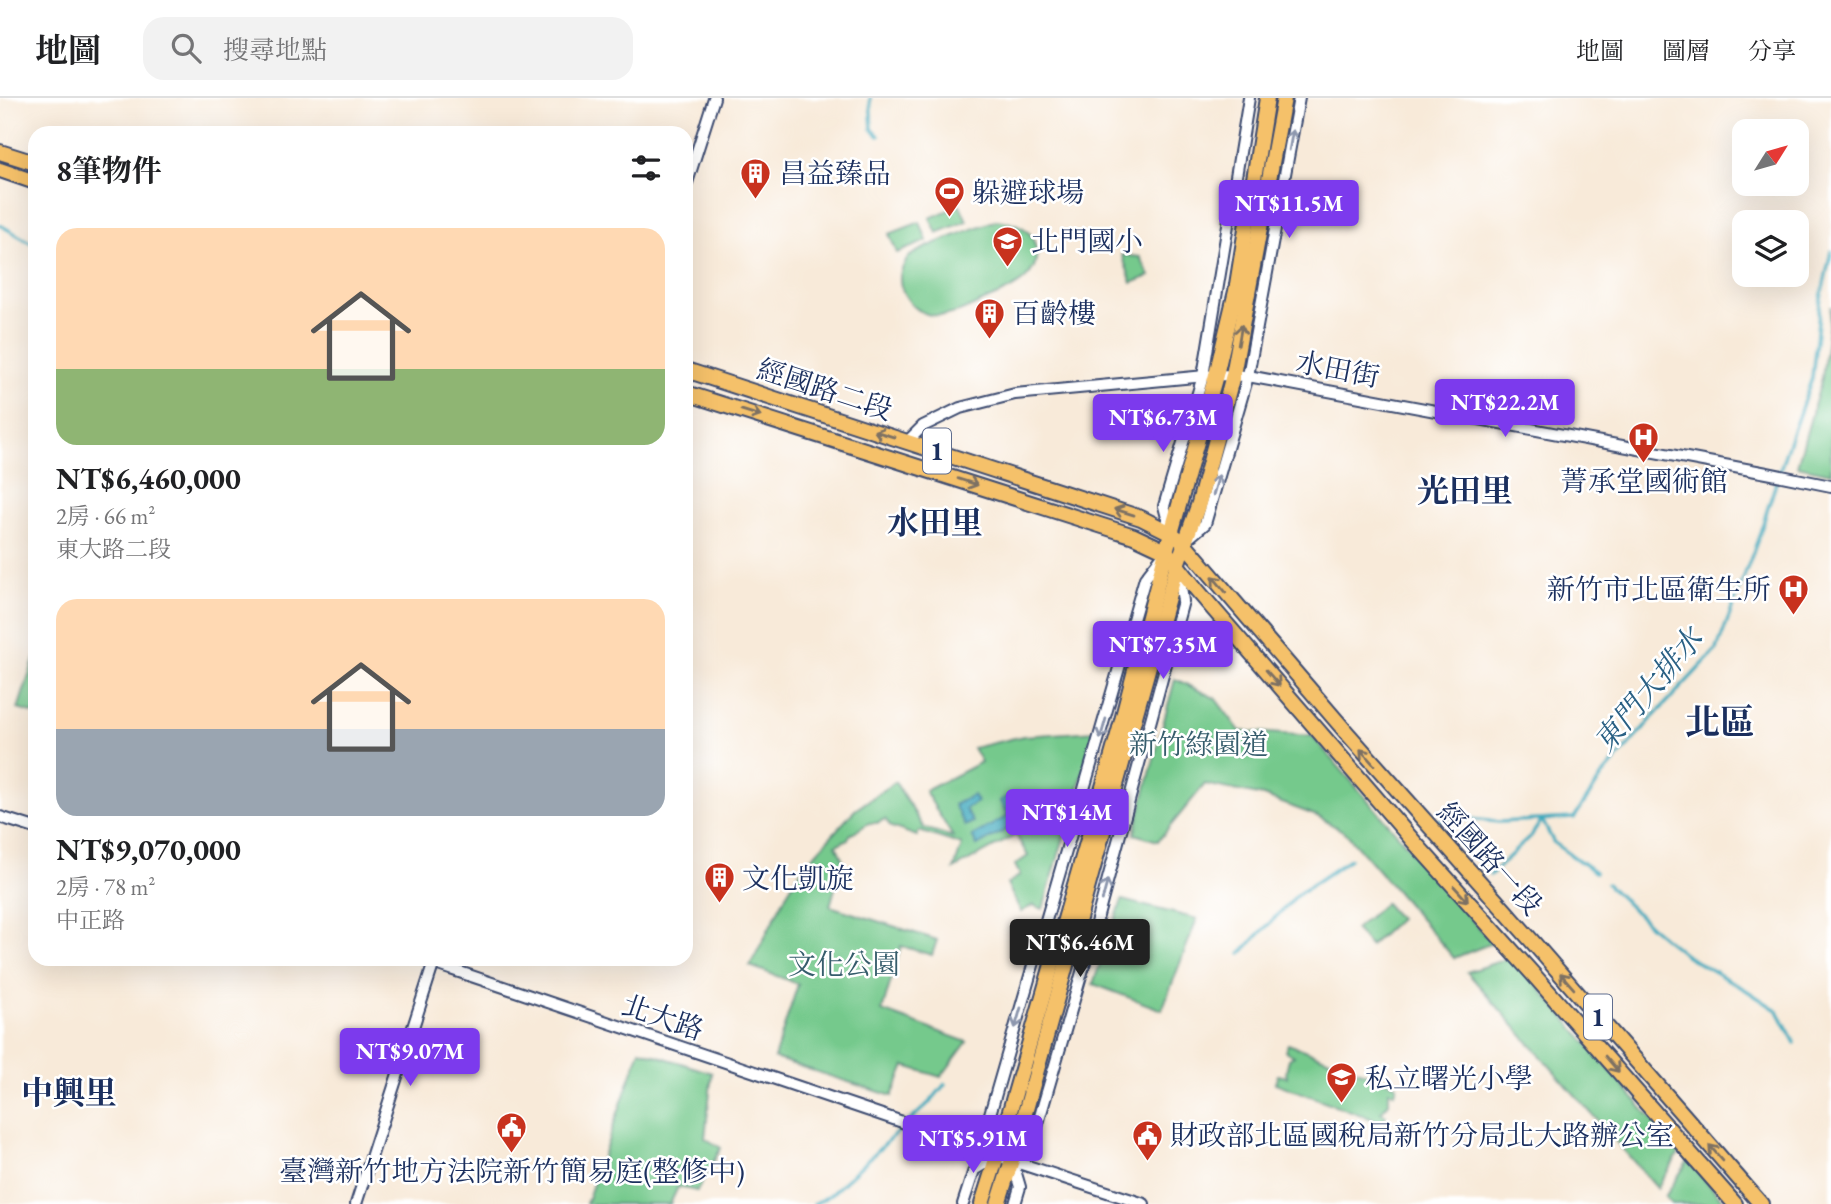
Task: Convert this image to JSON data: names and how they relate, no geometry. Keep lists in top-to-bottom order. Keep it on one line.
{"streets":{"main road":["經國路二段","1","經國路一段"],"street":["水田街","北大路"]},"crossings":[["水田街","經國路二段"],["經國路二段","經國路一段"]],"districts":["光田里","水田里","北區","中興里"],"water":["東門大排水"],"parks":["新竹綠園道","文化公園"],"places":{"building":["昌益臻品","百齡樓","文化凱旋"],"sports":["躲避球場"],"school or university":["北門國小","私立曙光小學"],"hospital":["菁承堂國術館","新竹市北區衛生所"],"public building":["臺灣新竹地方法院新竹簡易庭(整修中)","財政部北區國稅局新竹分局北大路辦公室"]},"north":"top right","page":{"header":"地圖","search":"搜尋地點","nav":["地圖","圖層","分享"],"heading":"8筆物件","price":["NT$11.5M","NT$22.2M","NT$6.73M","NT$7.35M","NT$14M","NT$6.46M","NT$9.07M","NT$5.91M"],"list":[{"name":"NT$6,460,000","note":"2房 · 66 m² · 東大路二段"},{"name":"NT$9,070,000","note":"2房 · 78 m² · 中正路"}]}}
